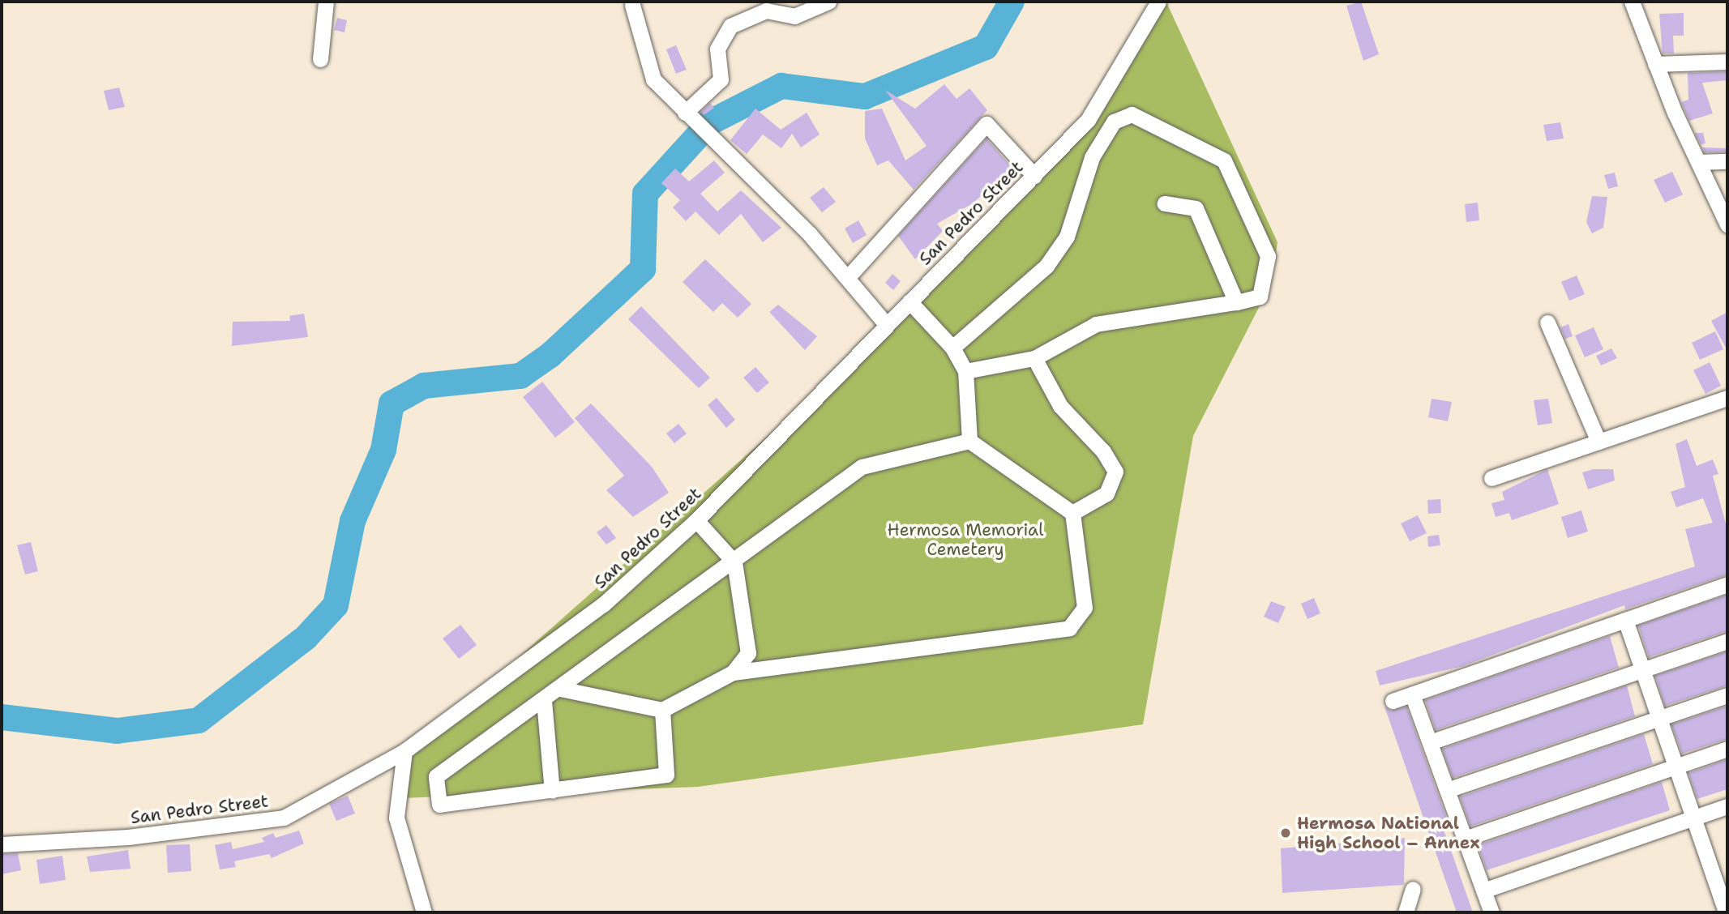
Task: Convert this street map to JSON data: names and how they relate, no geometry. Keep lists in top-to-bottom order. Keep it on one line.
{"streets":{"street":["San Pedro Street"]},"parks":["Hermosa Memorial Cemetery"],"places":["Hermosa National High School – Annex"]}
